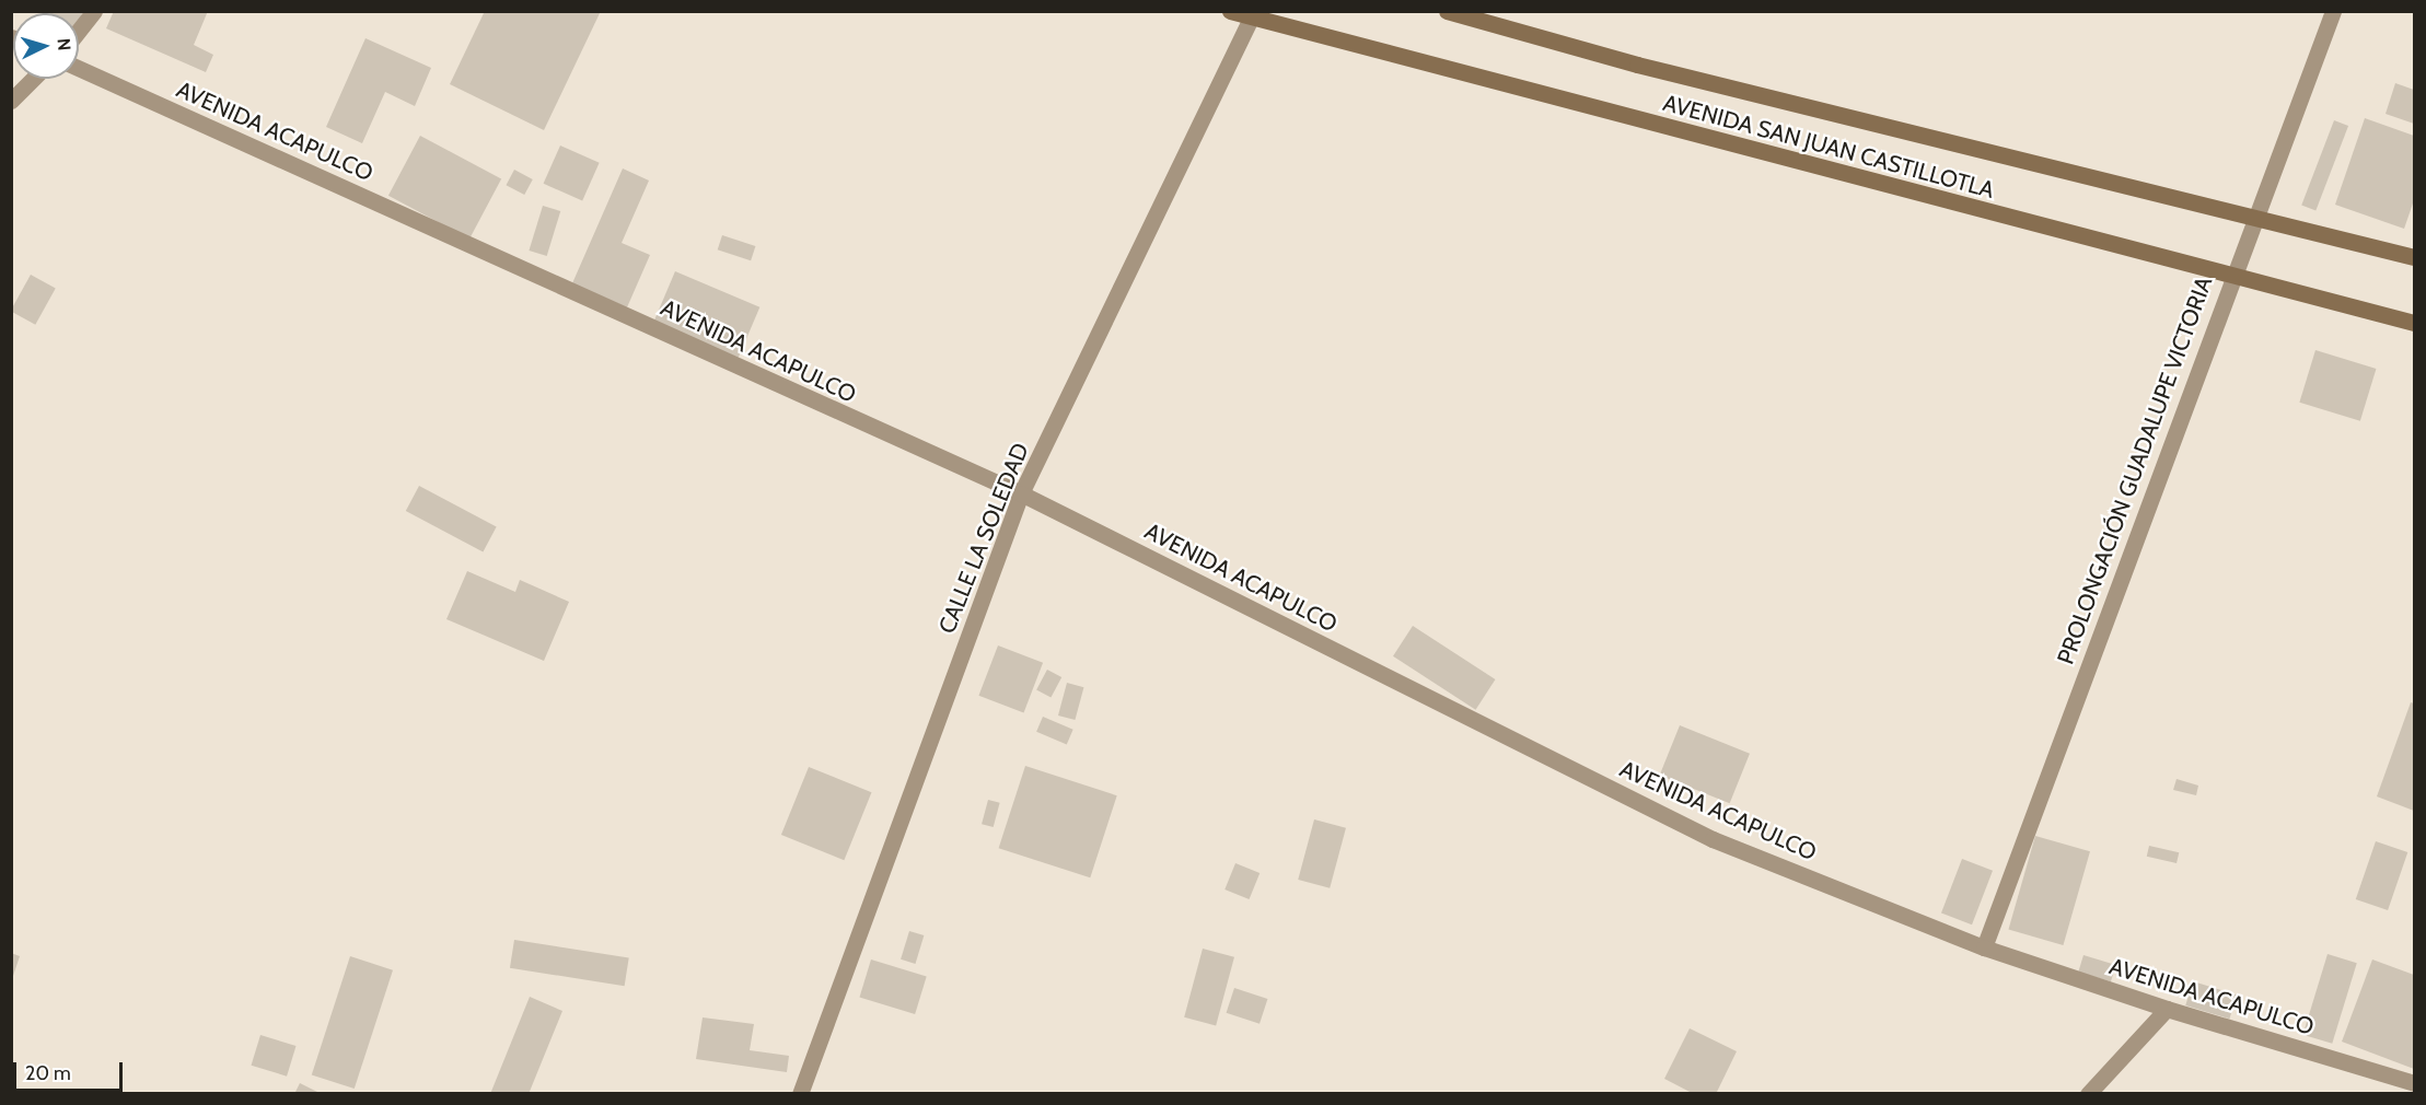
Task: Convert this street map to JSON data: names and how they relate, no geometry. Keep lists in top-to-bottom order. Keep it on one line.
{"streets":{"main road":["AVENIDA SAN JUAN CASTILLOTLA"],"street":["AVENIDA ACAPULCO","PROLONGACIÓN GUADALUPE VICTORIA","CALLE LA SOLEDAD"]},"crossings":[["AVENIDA ACAPULCO","PROLONGACIÓN GUADALUPE VICTORIA"],["AVENIDA ACAPULCO","CALLE LA SOLEDAD"],["AVENIDA SAN JUAN CASTILLOTLA","PROLONGACIÓN GUADALUPE VICTORIA"],["AVENIDA SAN JUAN CASTILLOTLA","CALLE LA SOLEDAD"]],"scale_bar":"20 m","north":"right"}
